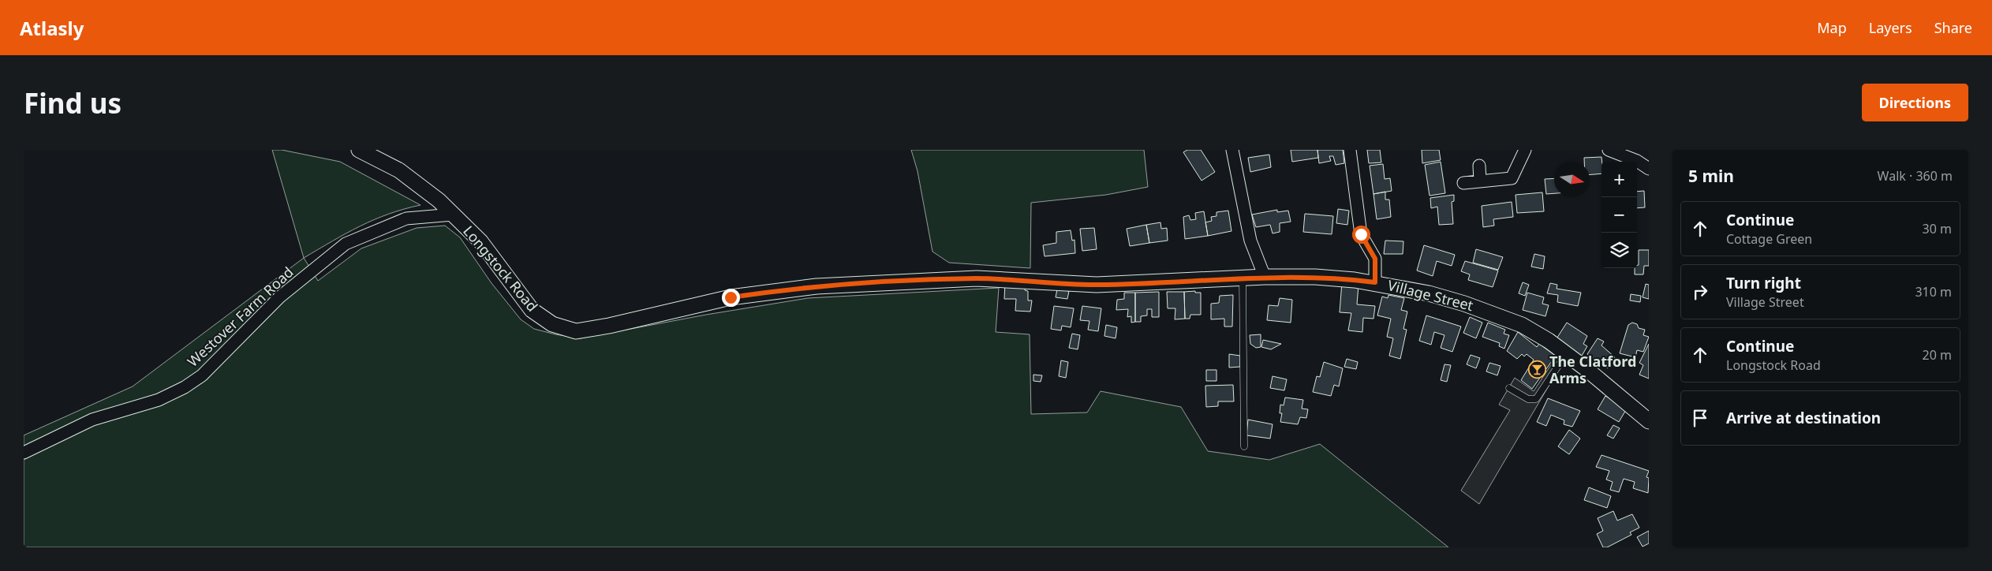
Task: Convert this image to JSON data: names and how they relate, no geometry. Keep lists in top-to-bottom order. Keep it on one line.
{"streets":{"street":["Longstock Road","Village Street","Westover Farm Road"]},"crossings":[["Longstock Road","Village Street"],["Longstock Road","Westover Farm Road"]],"places":{"bar":["The Clatford Arms"]},"north":"right","page":{"header":"Atlasly","nav":["Map","Layers","Share"],"buttons":"Directions","title":"Find us","heading":["5 min","Walk · 360 m"],"map_buttons":["+","−"],"list":[["Continue","Cottage Green","30 m"],["Turn right","Village Street","310 m"],["Continue","Longstock Road","20 m"],"Arrive at destination"]}}
